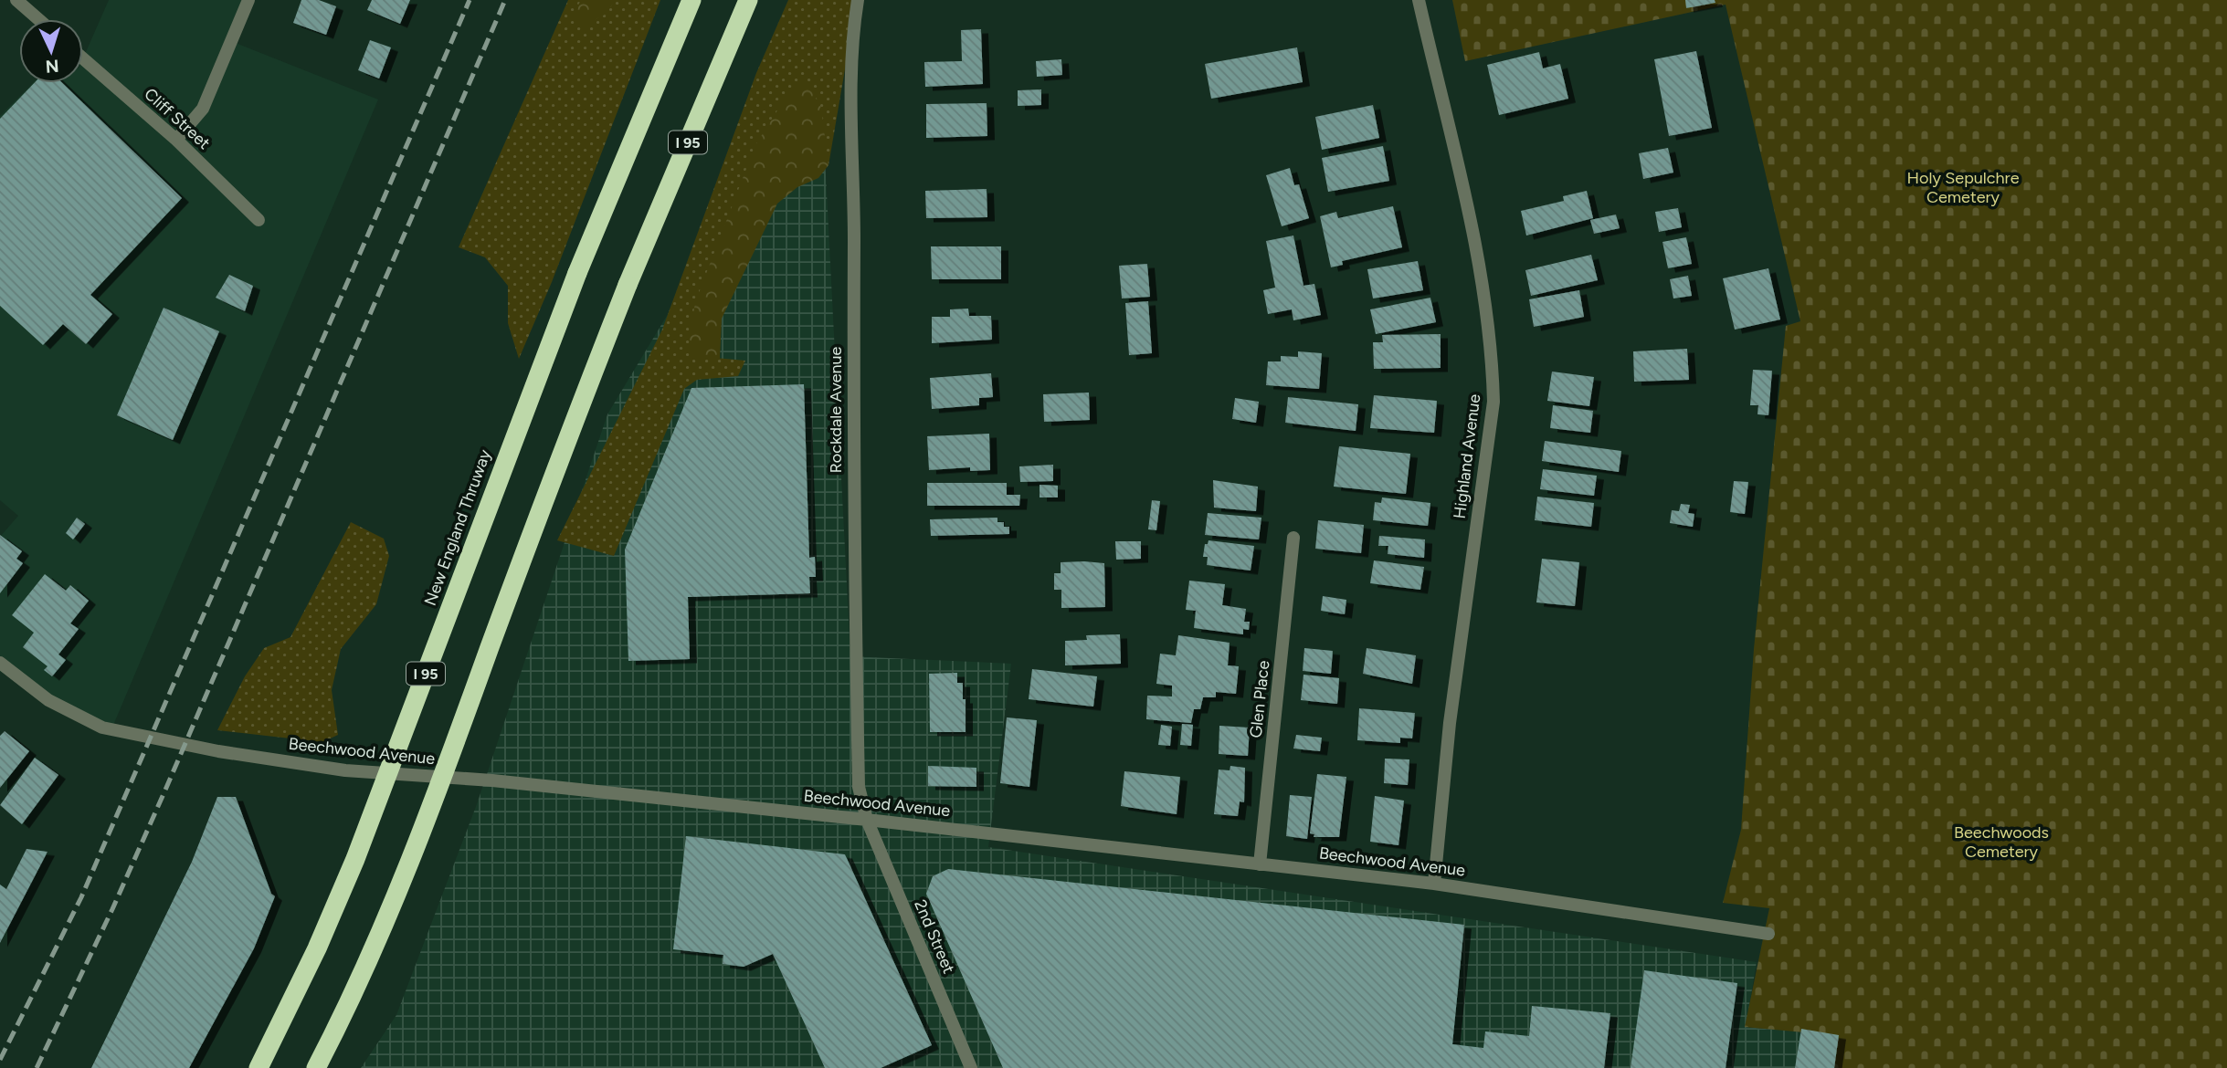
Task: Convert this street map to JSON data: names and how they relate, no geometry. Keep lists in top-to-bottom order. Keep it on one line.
{"streets":{"highway":["I 95","New England Thruway"],"street":["Cliff Street","Rockdale Avenue","Highland Avenue","Glen Place","Beechwood Avenue","2nd Street"]},"crossings":[["Rockdale Avenue","Beechwood Avenue"],["Rockdale Avenue","2nd Street"],["Highland Avenue","Beechwood Avenue"],["Glen Place","Beechwood Avenue"],["Beechwood Avenue","2nd Street"]],"parks":["Holy Sepulchre Cemetery","Beechwoods Cemetery"],"north":"bottom"}
